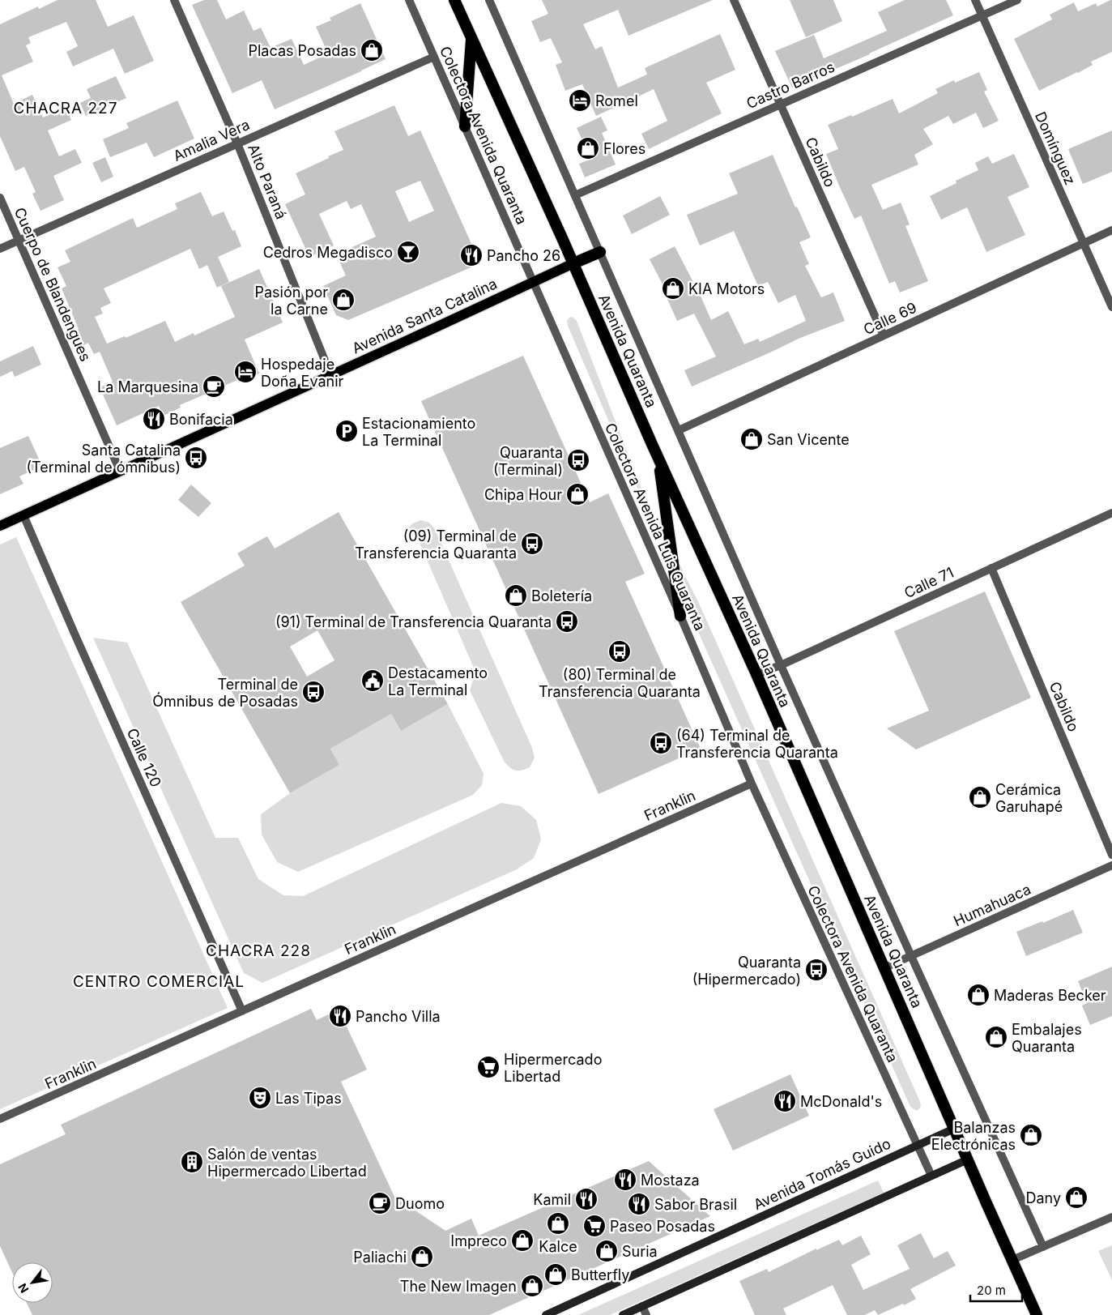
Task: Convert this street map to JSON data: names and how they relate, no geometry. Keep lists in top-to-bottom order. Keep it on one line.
{"streets":{"highway":["Avenida Quaranta"],"main road":["Avenida Santa Catalina","Avenida Tomás Guido"],"street":["Castro Barros","Colectora Avenida Quaranta","Amalia Vera","Domínguez","Cabildo","Alto Paraná","Cuerpo de Blandengues","Calle 69","Colectora Avenida Luis Quaranta","Calle 71","Calle 120","Franklin","Humahuaca"]},"crossings":[["Castro Barros","Domínguez"],["Castro Barros","Cabildo"],["Colectora Avenida Quaranta","Amalia Vera"],["Colectora Avenida Quaranta","Avenida Santa Catalina"],["Colectora Avenida Quaranta","Colectora Avenida Luis Quaranta"],["Colectora Avenida Quaranta","Franklin"],["Colectora Avenida Quaranta","Avenida Tomás Guido"],["Amalia Vera","Alto Paraná"],["Amalia Vera","Cuerpo de Blandengues"],["Domínguez","Calle 69"],["Cabildo","Calle 69"],["Cabildo","Calle 71"],["Alto Paraná","Avenida Santa Catalina"],["Cuerpo de Blandengues","Avenida Santa Catalina"],["Avenida Santa Catalina","Avenida Quaranta"],["Avenida Santa Catalina","Colectora Avenida Luis Quaranta"],["Avenida Santa Catalina","Calle 120"],["Avenida Quaranta","Calle 71"],["Avenida Quaranta","Humahuaca"],["Avenida Quaranta","Avenida Tomás Guido"],["Colectora Avenida Luis Quaranta","Franklin"],["Calle 120","Franklin"]],"districts":["CHACRA 227","CHACRA 228","CENTRO COMERCIAL"],"places":{"shop":["Placas Posadas","Flores","KIA Motors","Pasión por la Carne","San Vicente","Chipa Hour","Boletería","Cerámica Garuhapé","Maderas Becker","Embalajes Quaranta","Balanzas Electrónicas","Dany","Kalce","Impreco","Suria","Paliachi","Butterfly","The New Imagen"],"hotel":["Romel","Hospedaje Doña Evanir"],"bar":["Cedros Megadisco"],"restaurant":["Pancho 26","Bonifacia","Pancho Villa","McDonald's","Mostaza","Kamil","Sabor Brasil"],"cafe":["La Marquesina","Duomo"],"parking":["Estacionamiento La Terminal"],"bus stop":["Santa Catalina (Terminal de ómnibus)","Quaranta (Terminal)","(09) Terminal de Transferencia Quaranta","(91) Terminal de Transferencia Quaranta","(80) Terminal de Transferencia Quaranta","Terminal de Ómnibus de Posadas","(64) Terminal de Transferencia Quaranta","Quaranta (Hipermercado)"],"public building":["Destacamento La Terminal"],"supermarket":["Hipermercado Libertad","Paseo Posadas"],"theatre":["Las Tipas"],"building":["Salón de ventas Hipermercado Libertad"]},"scale_bar":"20 m","north":"bottom left"}
